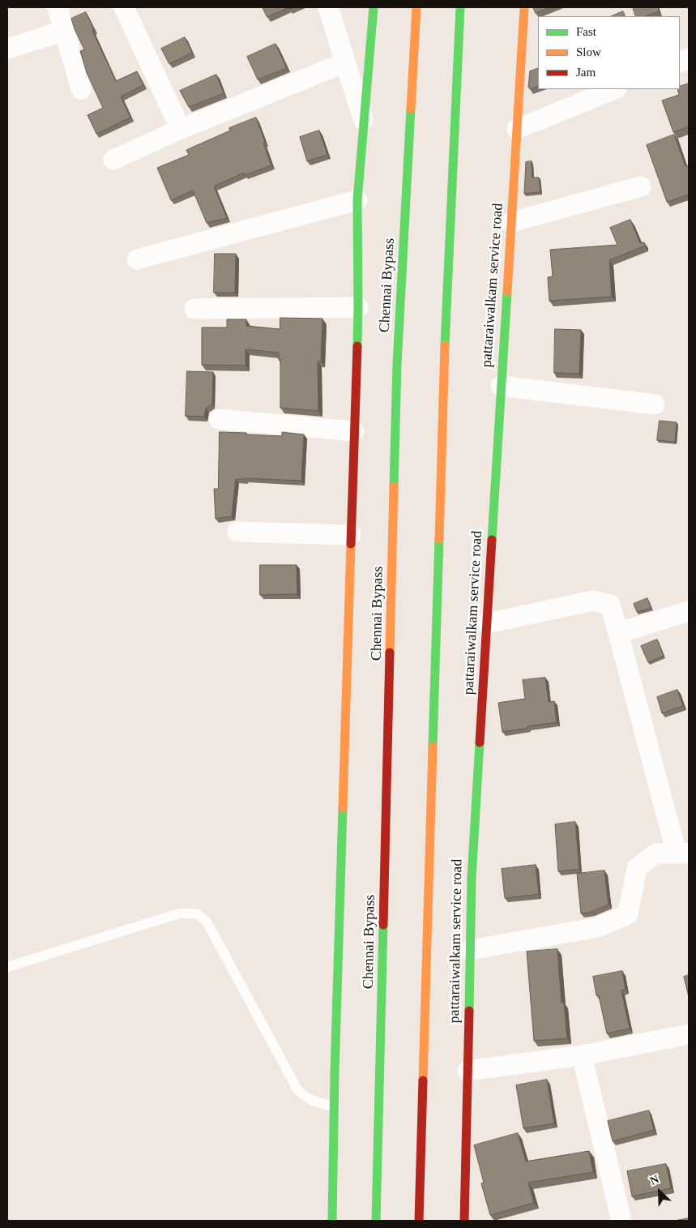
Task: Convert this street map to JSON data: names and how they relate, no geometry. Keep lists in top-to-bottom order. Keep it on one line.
{"streets":{"main road":["Chennai Bypass","pattaraiwalkam service road"]},"legend":["Fast","Slow","Jam"],"north":"top left"}
